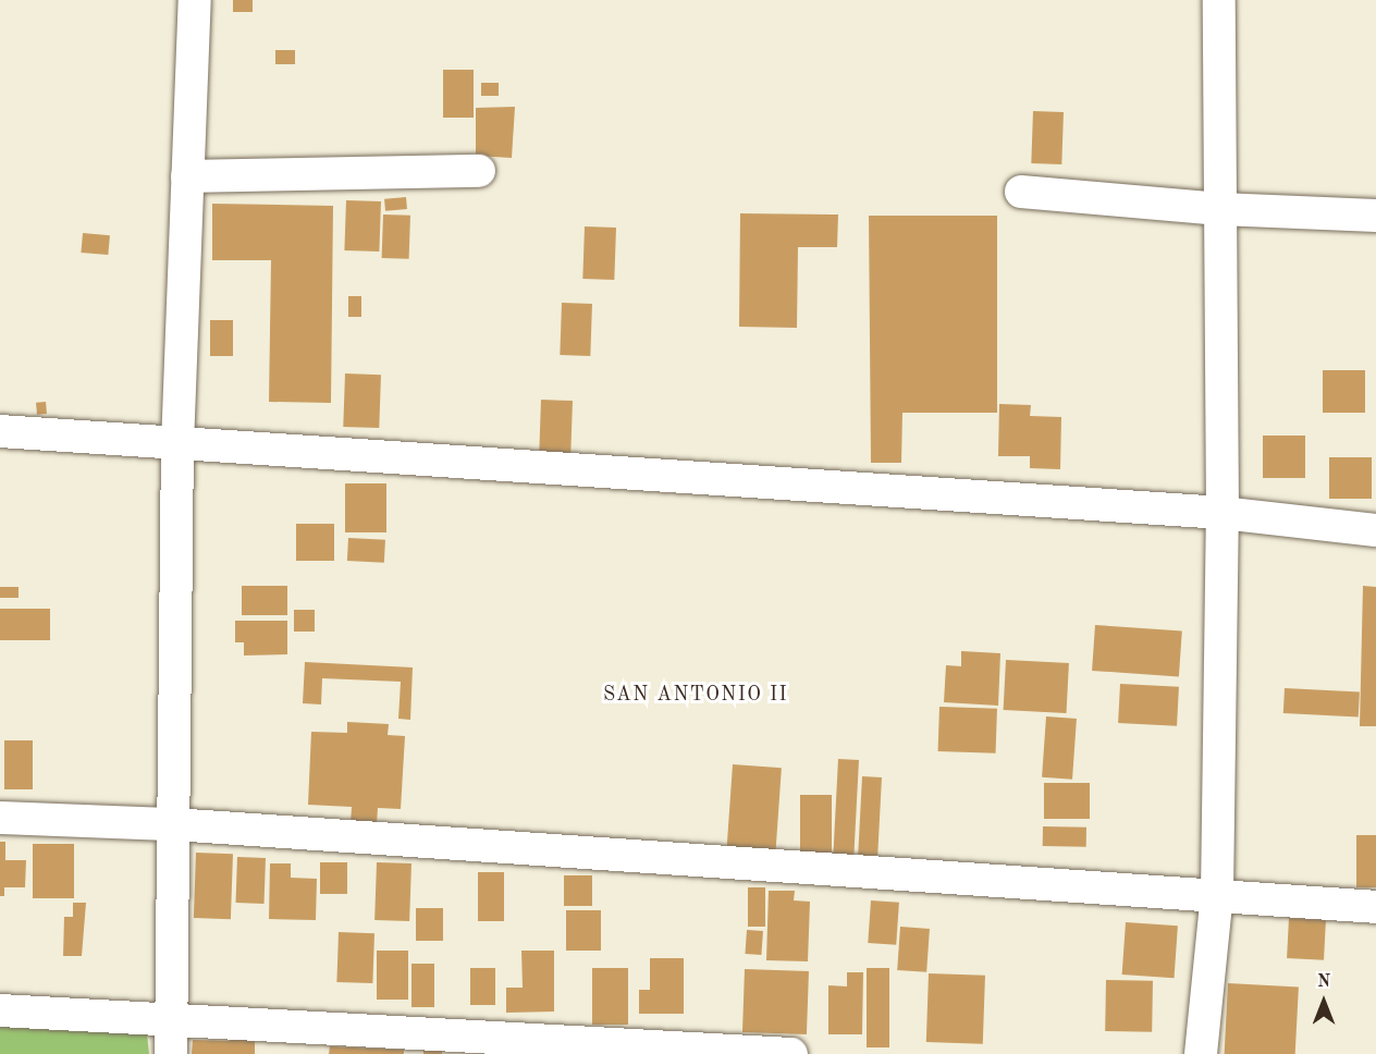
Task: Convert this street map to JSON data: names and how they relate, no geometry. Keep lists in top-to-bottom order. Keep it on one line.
{"districts":["SAN ANTONIO II"],"north":"top"}
